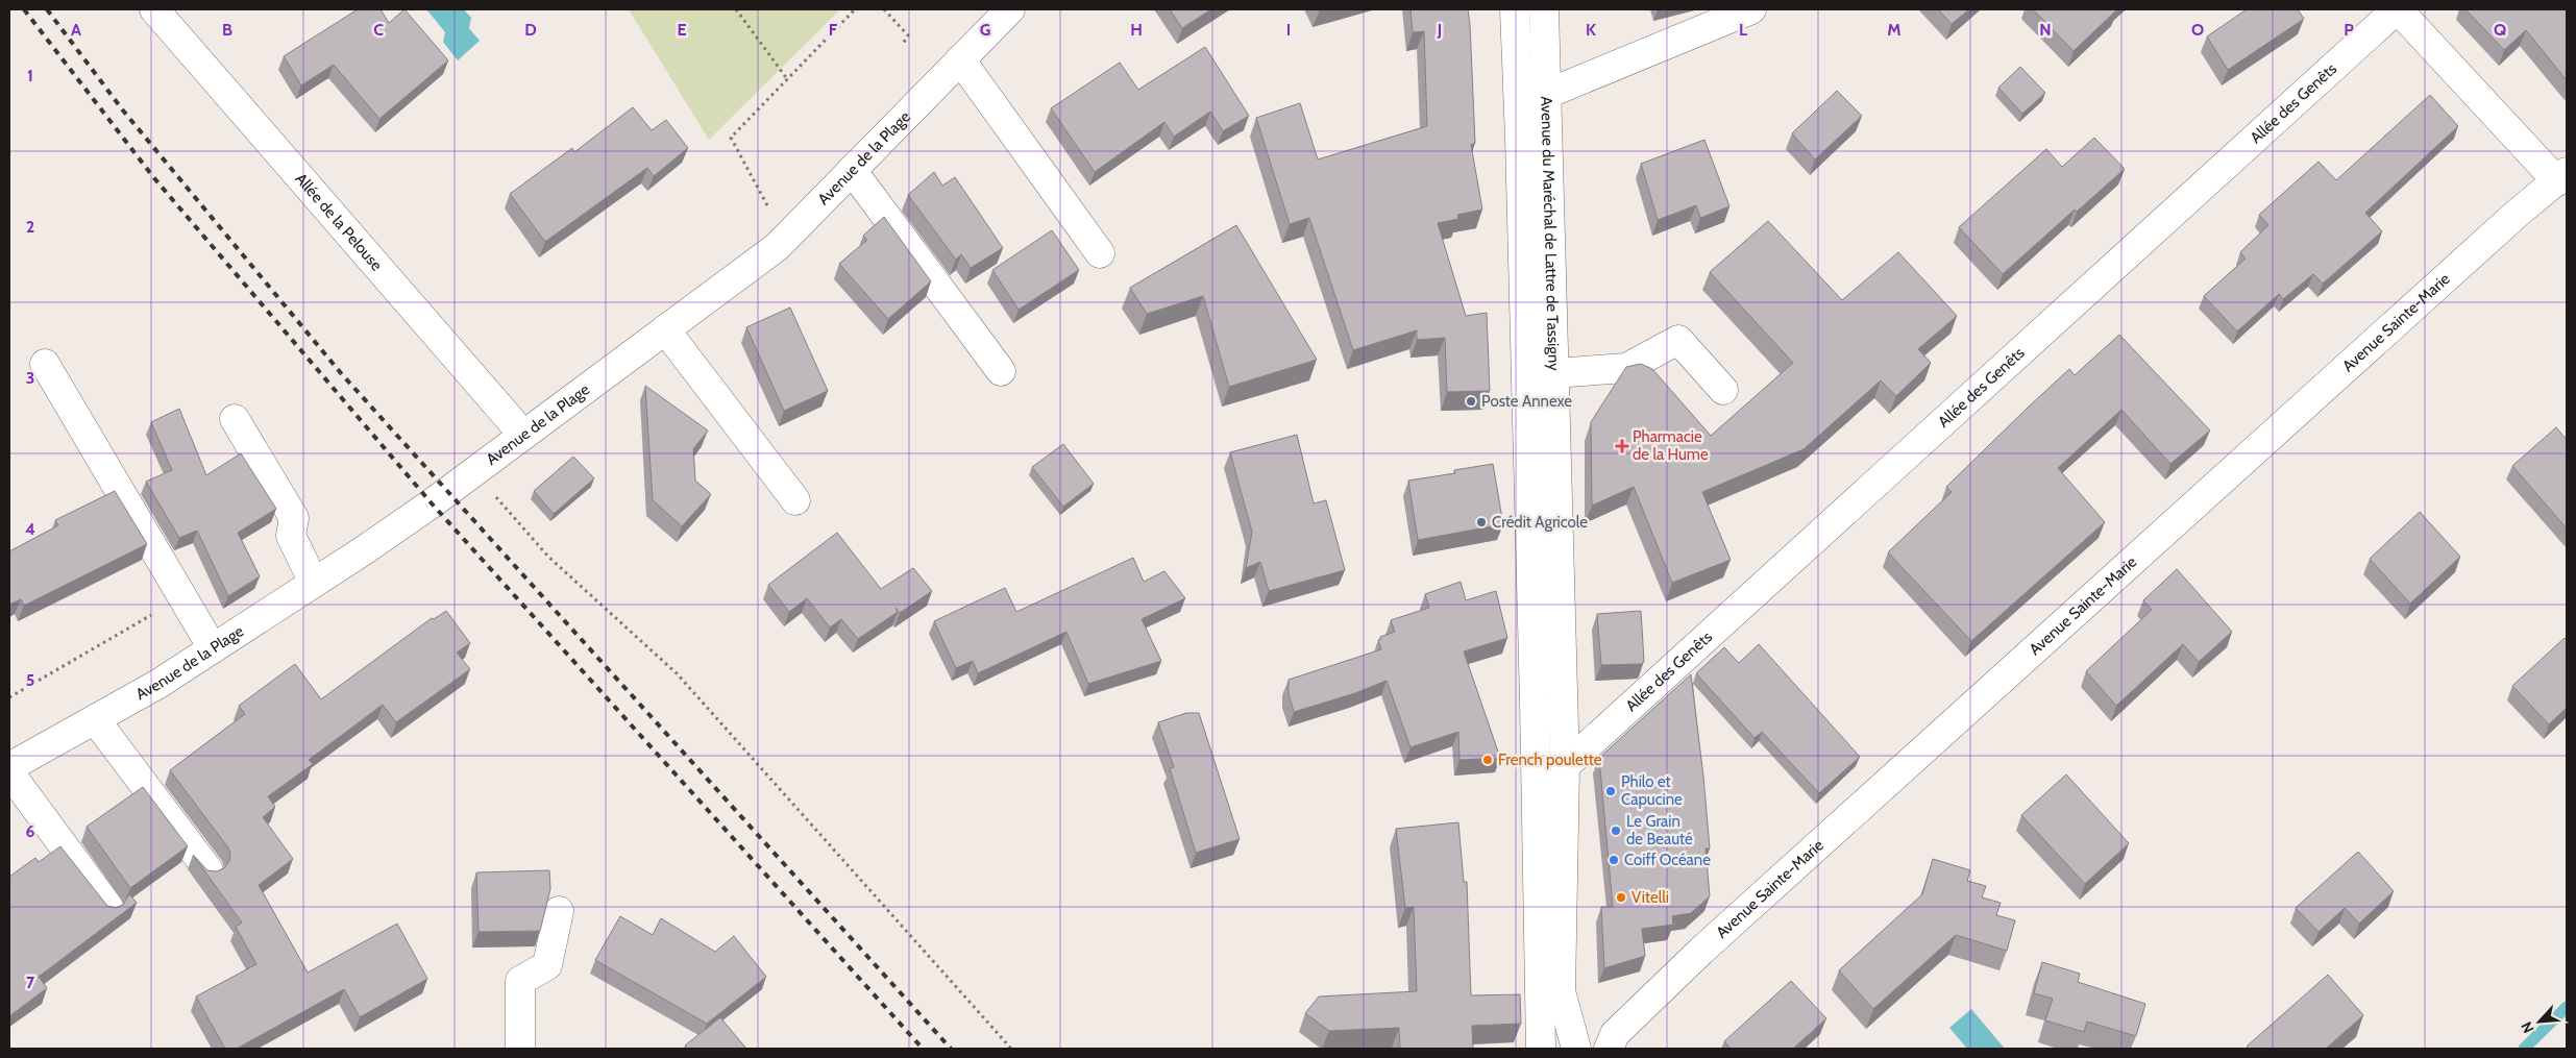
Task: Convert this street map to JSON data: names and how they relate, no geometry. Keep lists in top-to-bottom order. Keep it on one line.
{"streets":{"street":["Allée des Genêts","Avenue de la Plage","Allée de la Pelouse","Avenue du Maréchal de Lattre de Tassigny","Avenue Sainte-Marie"]},"crossings":[["Allée des Genêts","Avenue du Maréchal de Lattre de Tassigny"],["Avenue de la Plage","Allée de la Pelouse"]],"places":{"other":["Poste Annexe","Crédit Agricole","French poulette","Philo et Capucine","Le Grain de Beauté","Coiff Océane","Vitelli"],"health":["Pharmacie de la Hume"]},"north":"bottom left","grid":{"columns":["A","B","C","D","E","F","G","H","I","J","K","L","M","N","O","P","Q"],"rows":["1","2","3","4","5","6","7"]}}
